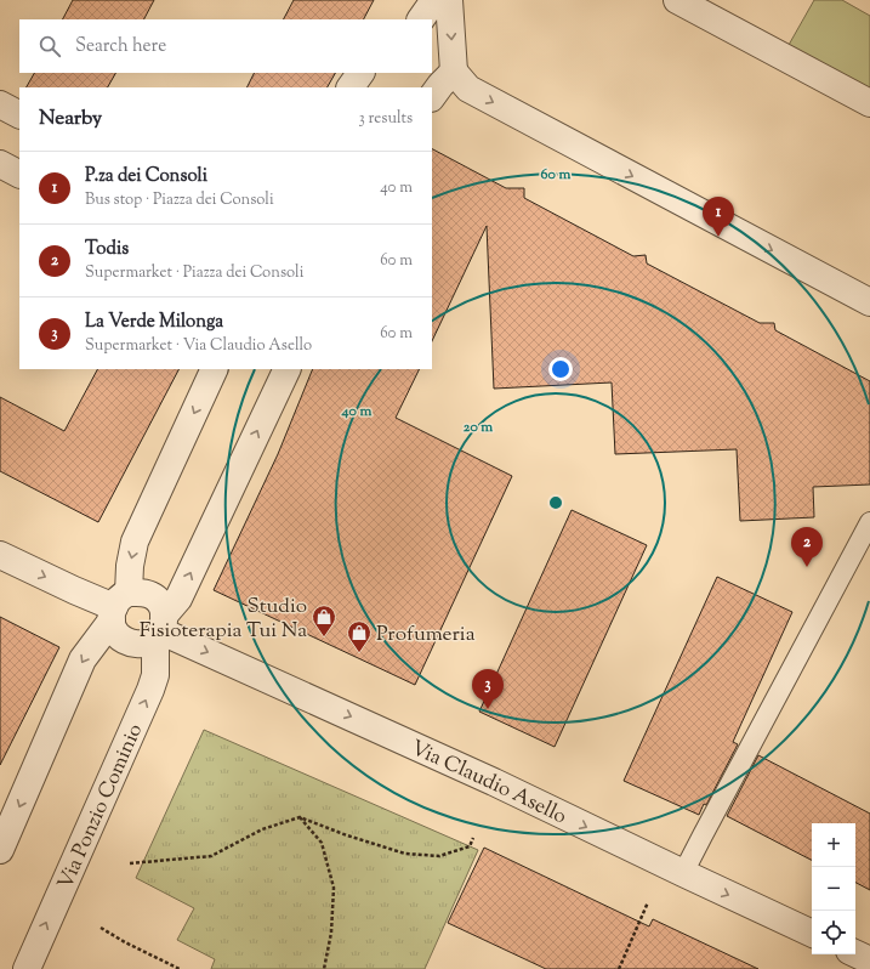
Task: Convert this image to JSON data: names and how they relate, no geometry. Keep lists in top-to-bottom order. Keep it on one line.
{"streets":{"street":["Via Claudio Asello","Via Ponzio Cominio"]},"crossings":[["Via Claudio Asello","Via Ponzio Cominio"]],"one_way":["Via Claudio Asello"],"places":{"shop":["Studio Fisioterapia Tui Na","Profumeria"]},"page":{"search":"Search here","heading":["Nearby","3 results"],"list":[{"mark":"1","name":"P.za dei Consoli","note":"Bus stop · Piazza dei Consoli","value":"40 m"},{"mark":"2","name":"Todis","note":"Supermarket · Piazza dei Consoli","value":"60 m"},{"mark":"3","name":"La Verde Milonga","note":"Supermarket · Via Claudio Asello","value":"60 m"}],"pins":["1","2","3"],"map_buttons":["+","−"]},"rings":["60 m","40 m","20 m"]}
